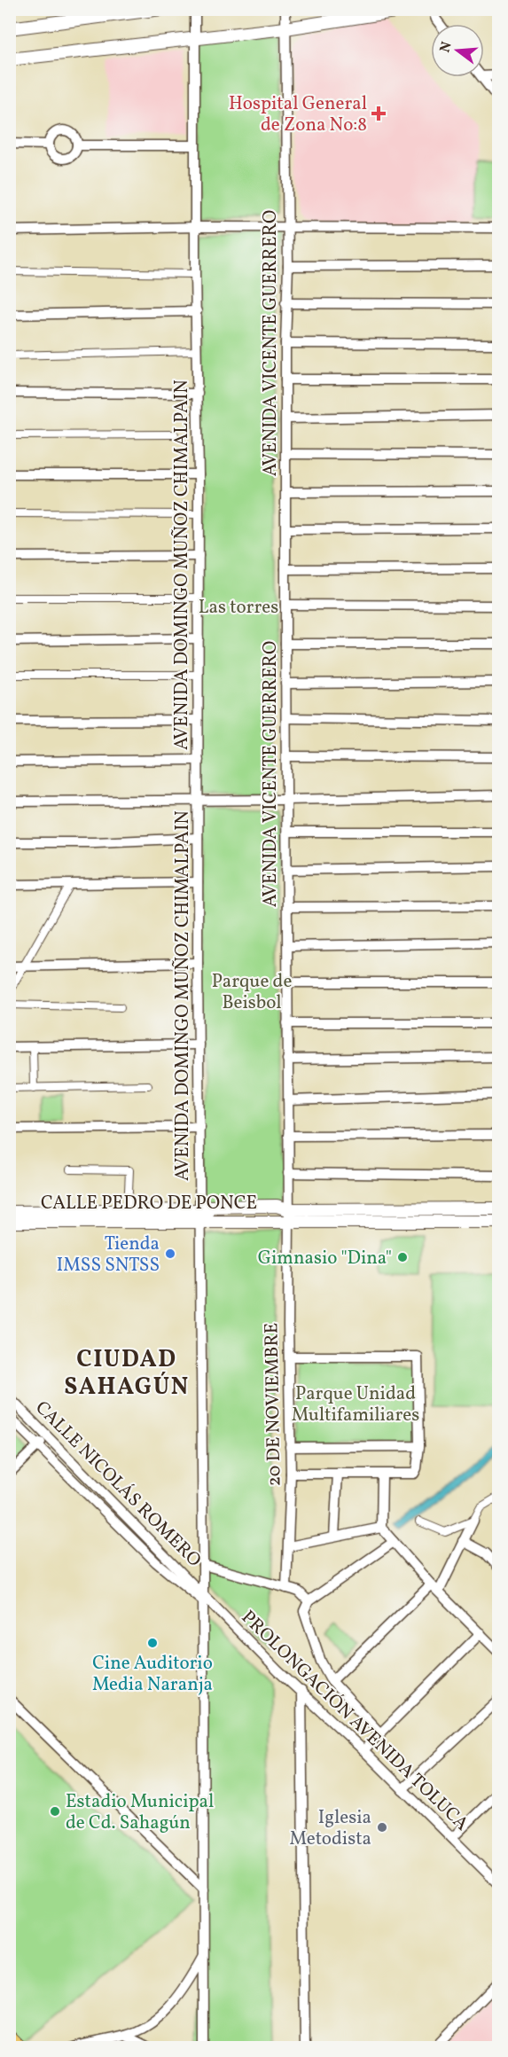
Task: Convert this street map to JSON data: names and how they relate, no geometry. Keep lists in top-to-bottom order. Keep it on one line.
{"streets":{"street":["AVENIDA VICENTE GUERRERO","AVENIDA DOMINGO MUÑOZ CHIMALPAIN","CALLE PEDRO DE PONCE","20 DE NOVIEMBRE","CALLE NICOLÁS ROMERO","PROLONGACIÓN AVENIDA TOLUCA"]},"crossings":[["AVENIDA VICENTE GUERRERO","CALLE PEDRO DE PONCE"],["AVENIDA VICENTE GUERRERO","20 DE NOVIEMBRE"],["AVENIDA DOMINGO MUÑOZ CHIMALPAIN","CALLE PEDRO DE PONCE"],["AVENIDA DOMINGO MUÑOZ CHIMALPAIN","CALLE NICOLÁS ROMERO"],["AVENIDA DOMINGO MUÑOZ CHIMALPAIN","PROLONGACIÓN AVENIDA TOLUCA"],["CALLE PEDRO DE PONCE","20 DE NOVIEMBRE"],["CALLE NICOLÁS ROMERO","PROLONGACIÓN AVENIDA TOLUCA"]],"districts":["CIUDAD SAHAGÚN"],"parks":["Las torres","Parque de Beisbol","Parque Unidad Multifamiliares"],"places":{"health":["Hospital General de Zona No:8"],"other":["Tienda IMSS SNTSS","Gimnasio \"Dina\"","Cine Auditorio Media Naranja","Estadio Municipal de Cd. Sahagún","Iglesia Metodista"]},"north":"left"}
